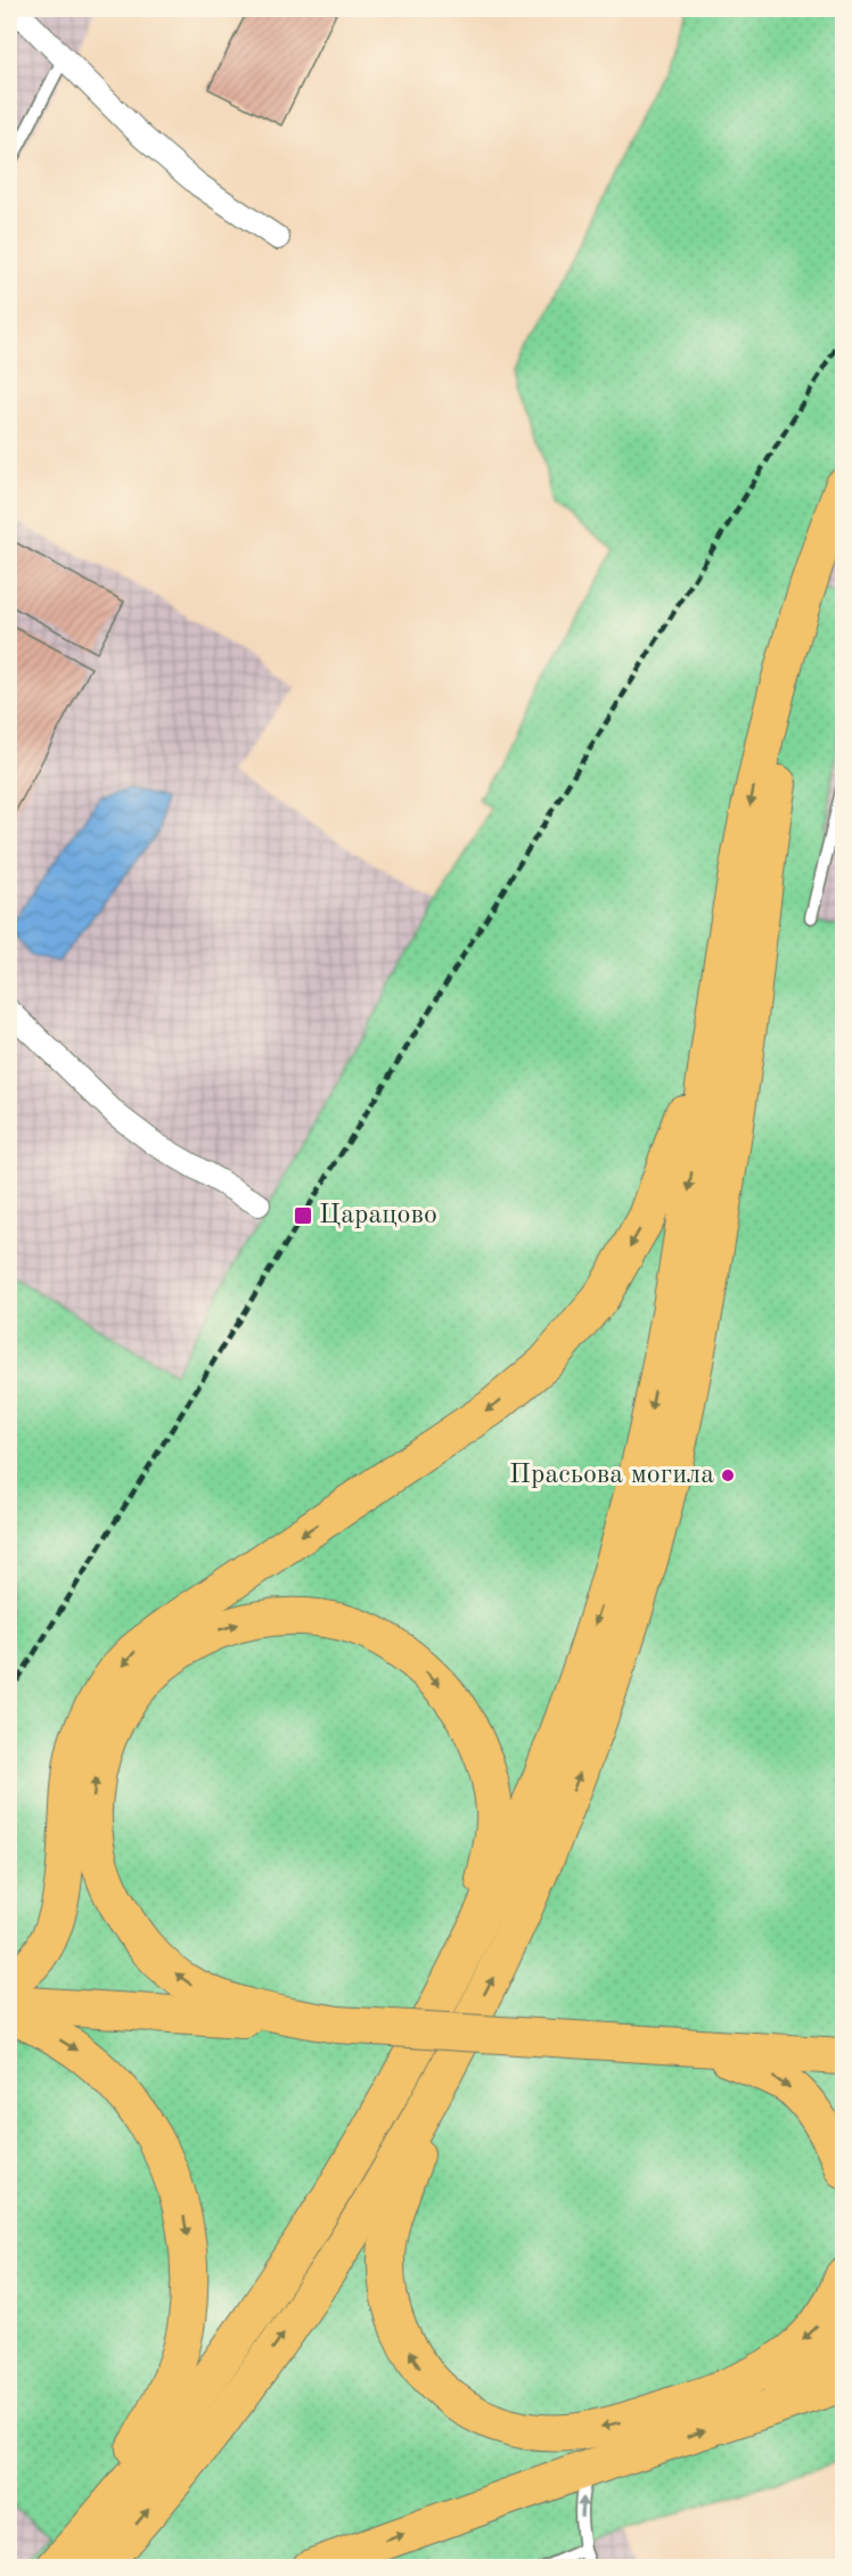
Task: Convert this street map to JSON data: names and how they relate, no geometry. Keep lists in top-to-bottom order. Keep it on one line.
{"places":{"transit":["Царацово"],"other":["Прасьова могила"]}}
